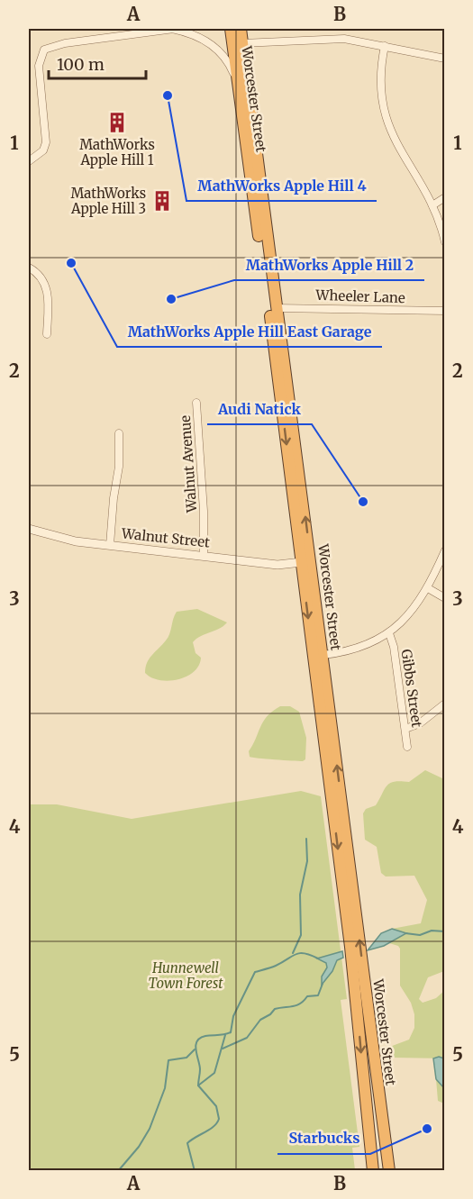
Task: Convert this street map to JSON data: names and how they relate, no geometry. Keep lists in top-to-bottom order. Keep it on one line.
{"streets":{"highway":["Worcester Street"],"street":["Wheeler Lane","Walnut Avenue","Walnut Street","Gibbs Street"]},"crossings":[["Worcester Street","Wheeler Lane"],["Worcester Street","Walnut Street"],["Walnut Avenue","Walnut Street"]],"parks":["Hunnewell Town Forest"],"places":{"other":["MathWorks Apple Hill 4","MathWorks Apple Hill East Garage","MathWorks Apple Hill 2","Audi Natick","Starbucks"],"building":["MathWorks Apple Hill 1","MathWorks Apple Hill 3"]},"scale_bar":"100 m","grid":{"columns":["A","B"],"rows":["1","2","3","4","5"]}}
